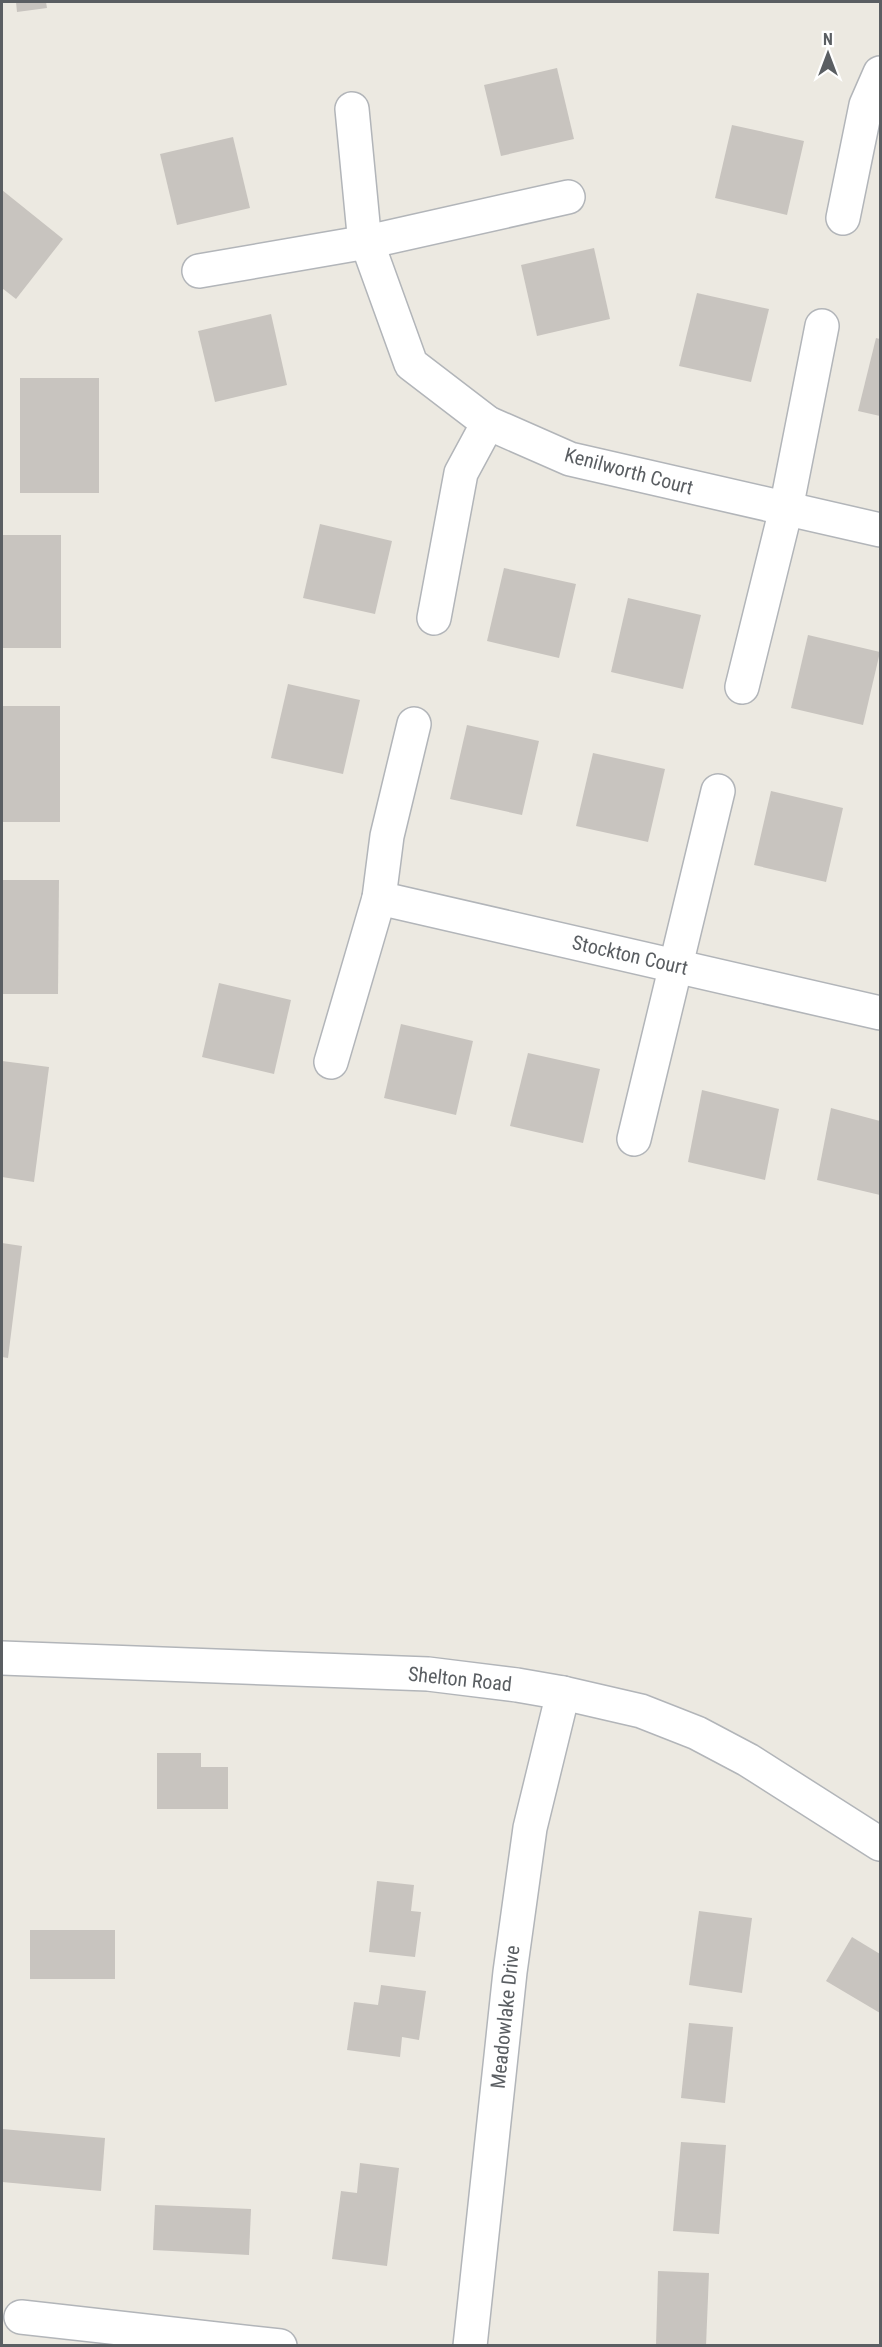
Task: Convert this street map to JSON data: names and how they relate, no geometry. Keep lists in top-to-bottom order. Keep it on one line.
{"streets":{"street":["Kenilworth Court","Stockton Court","Shelton Road","Meadowlake Drive"]},"crossings":[["Shelton Road","Meadowlake Drive"]],"north":"top"}
